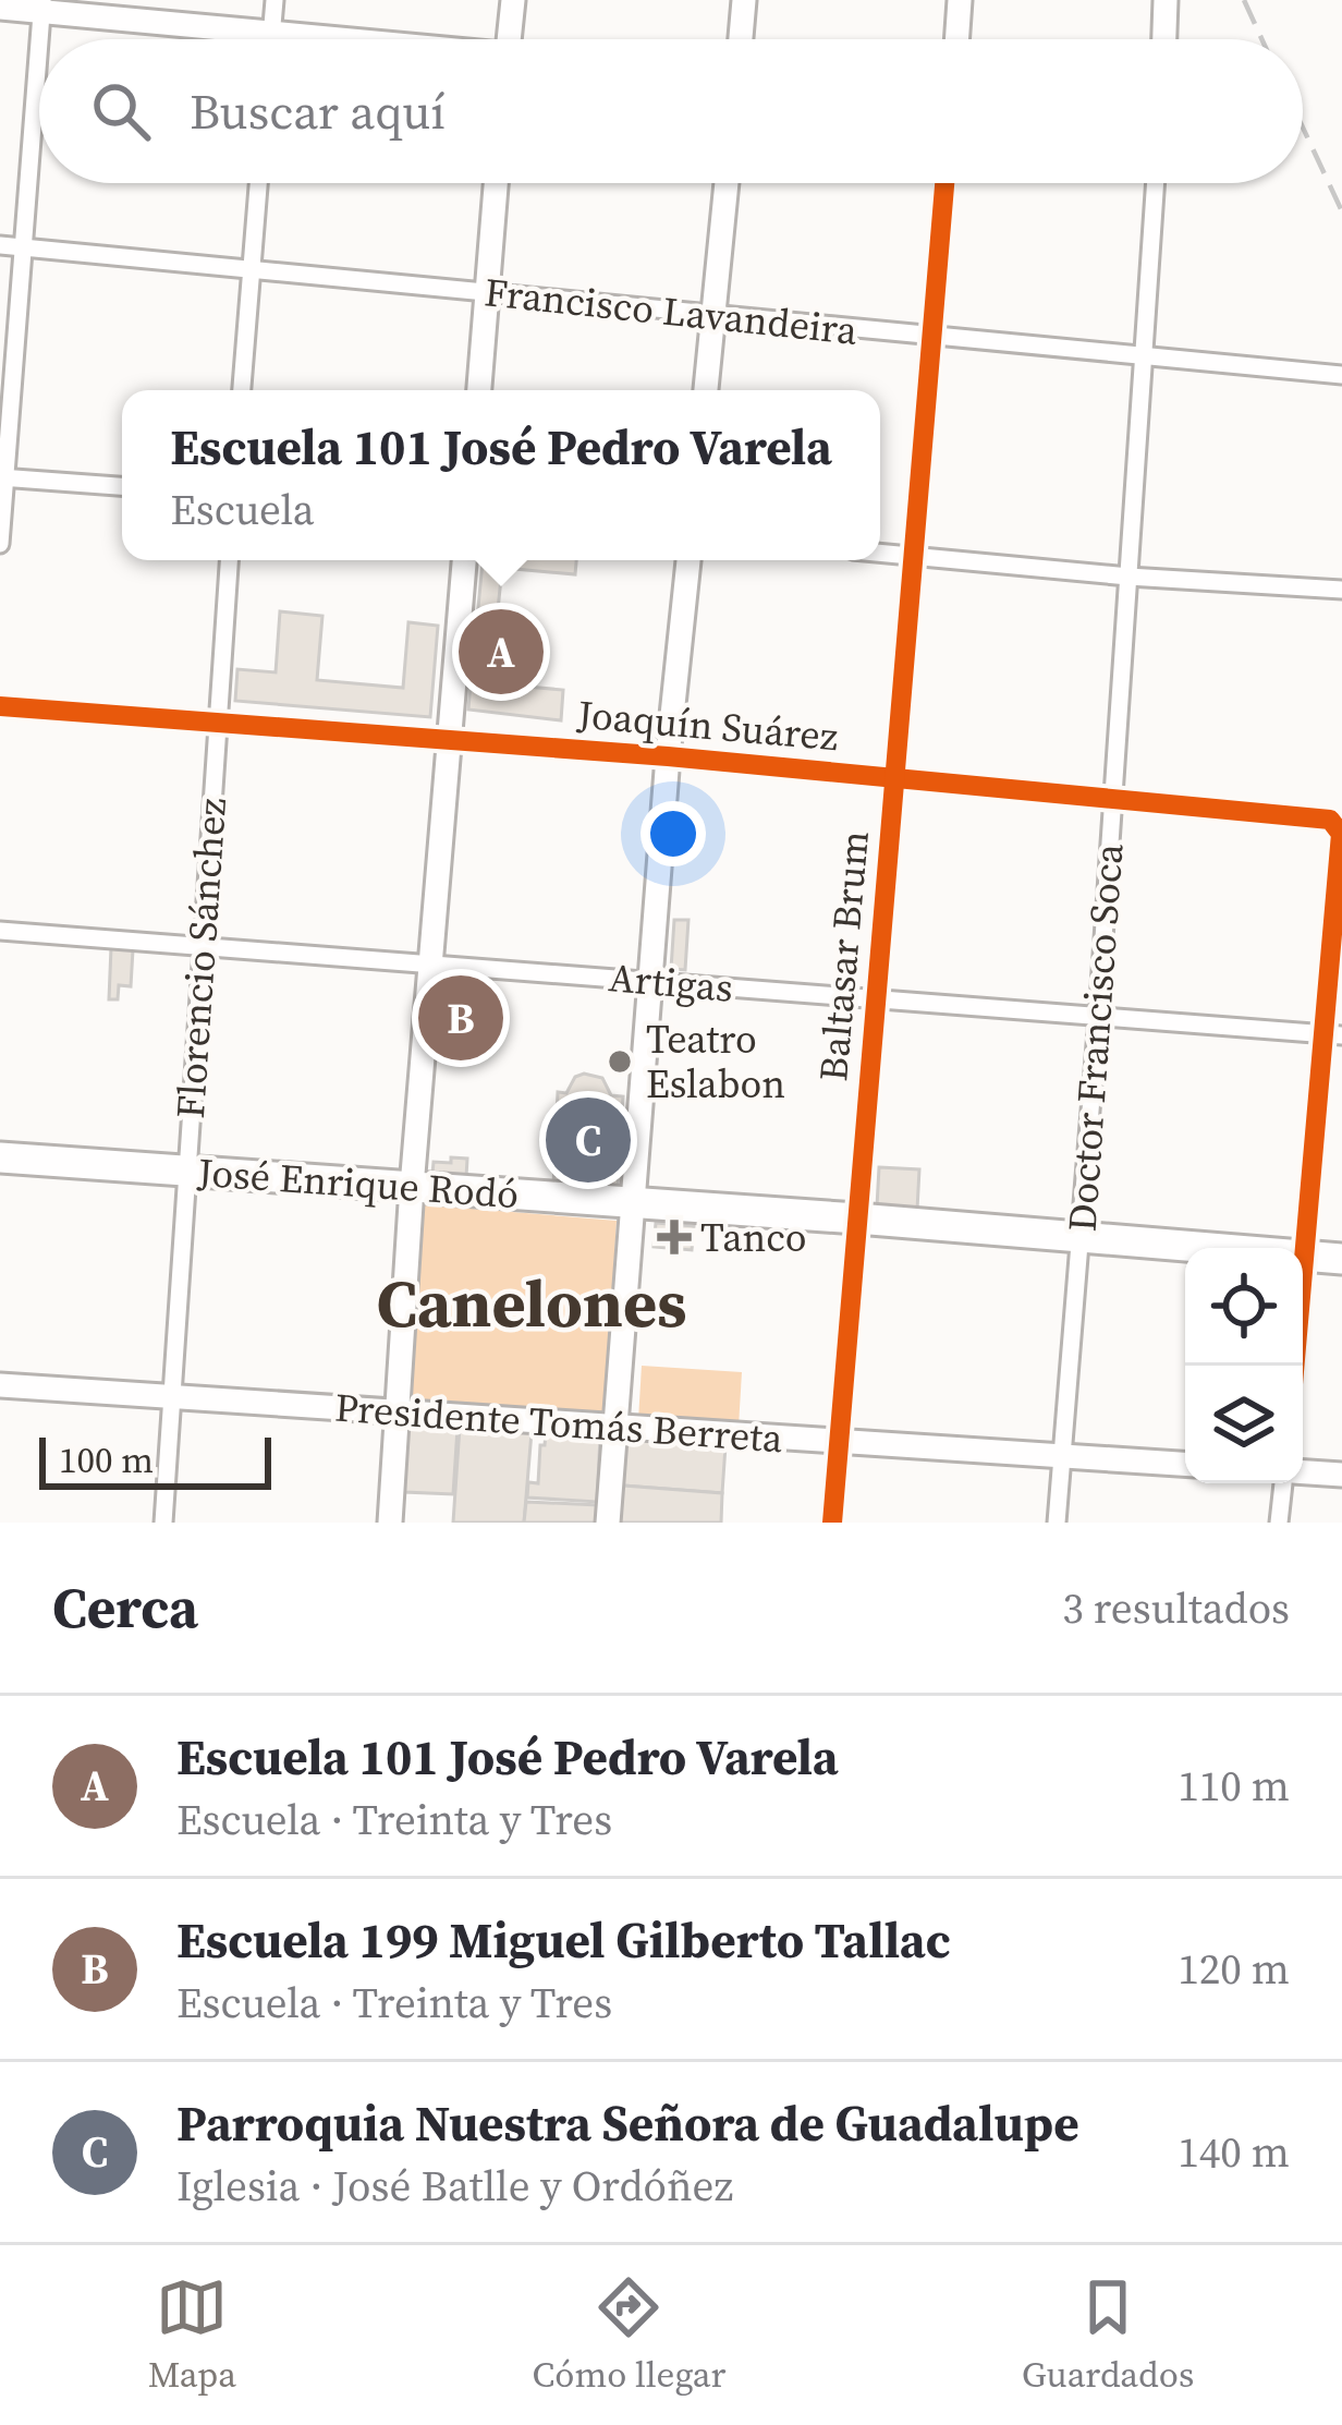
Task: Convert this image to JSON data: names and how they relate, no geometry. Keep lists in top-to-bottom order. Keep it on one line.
{"streets":{"highway":["José Enrique Rodó"],"street":["Francisco Lavandeira","Joaquín Suárez","Baltasar Brum","Florencio Sánchez","Artigas","Doctor Francisco Soca","Presidente Tomás Berreta"]},"crossings":[["Francisco Lavandeira","Baltasar Brum"],["Francisco Lavandeira","Doctor Francisco Soca"],["Joaquín Suárez","Baltasar Brum"],["Joaquín Suárez","Florencio Sánchez"],["Joaquín Suárez","Doctor Francisco Soca"],["Baltasar Brum","Artigas"],["Baltasar Brum","José Enrique Rodó"],["Baltasar Brum","Presidente Tomás Berreta"],["Florencio Sánchez","Artigas"],["Florencio Sánchez","José Enrique Rodó"],["Florencio Sánchez","Presidente Tomás Berreta"],["Artigas","Doctor Francisco Soca"],["Doctor Francisco Soca","José Enrique Rodó"],["Doctor Francisco Soca","Presidente Tomás Berreta"]],"districts":["Canelones"],"places":{"other":["Teatro Eslabon"],"health":["Tanco"]},"scale_bar":"100 m","page":{"search":"Buscar aquí","popup":["Escuela 101 José Pedro Varela","Escuela"],"pins":["A","B","C"],"scale":"100 m","heading":["Cerca","3 resultados"],"list":[{"mark":"A","name":"Escuela 101 José Pedro Varela","note":"Escuela · Treinta y Tres","value":"110 m"},{"mark":"B","name":"Escuela 199 Miguel Gilberto Tallac","note":"Escuela · Treinta y Tres","value":"120 m"},{"mark":"C","name":"Parroquia Nuestra Señora de Guadalupe","note":"Iglesia · José Batlle y Ordóñez","value":"140 m"}],"nav":["Mapa","Cómo llegar","Guardados"]}}
